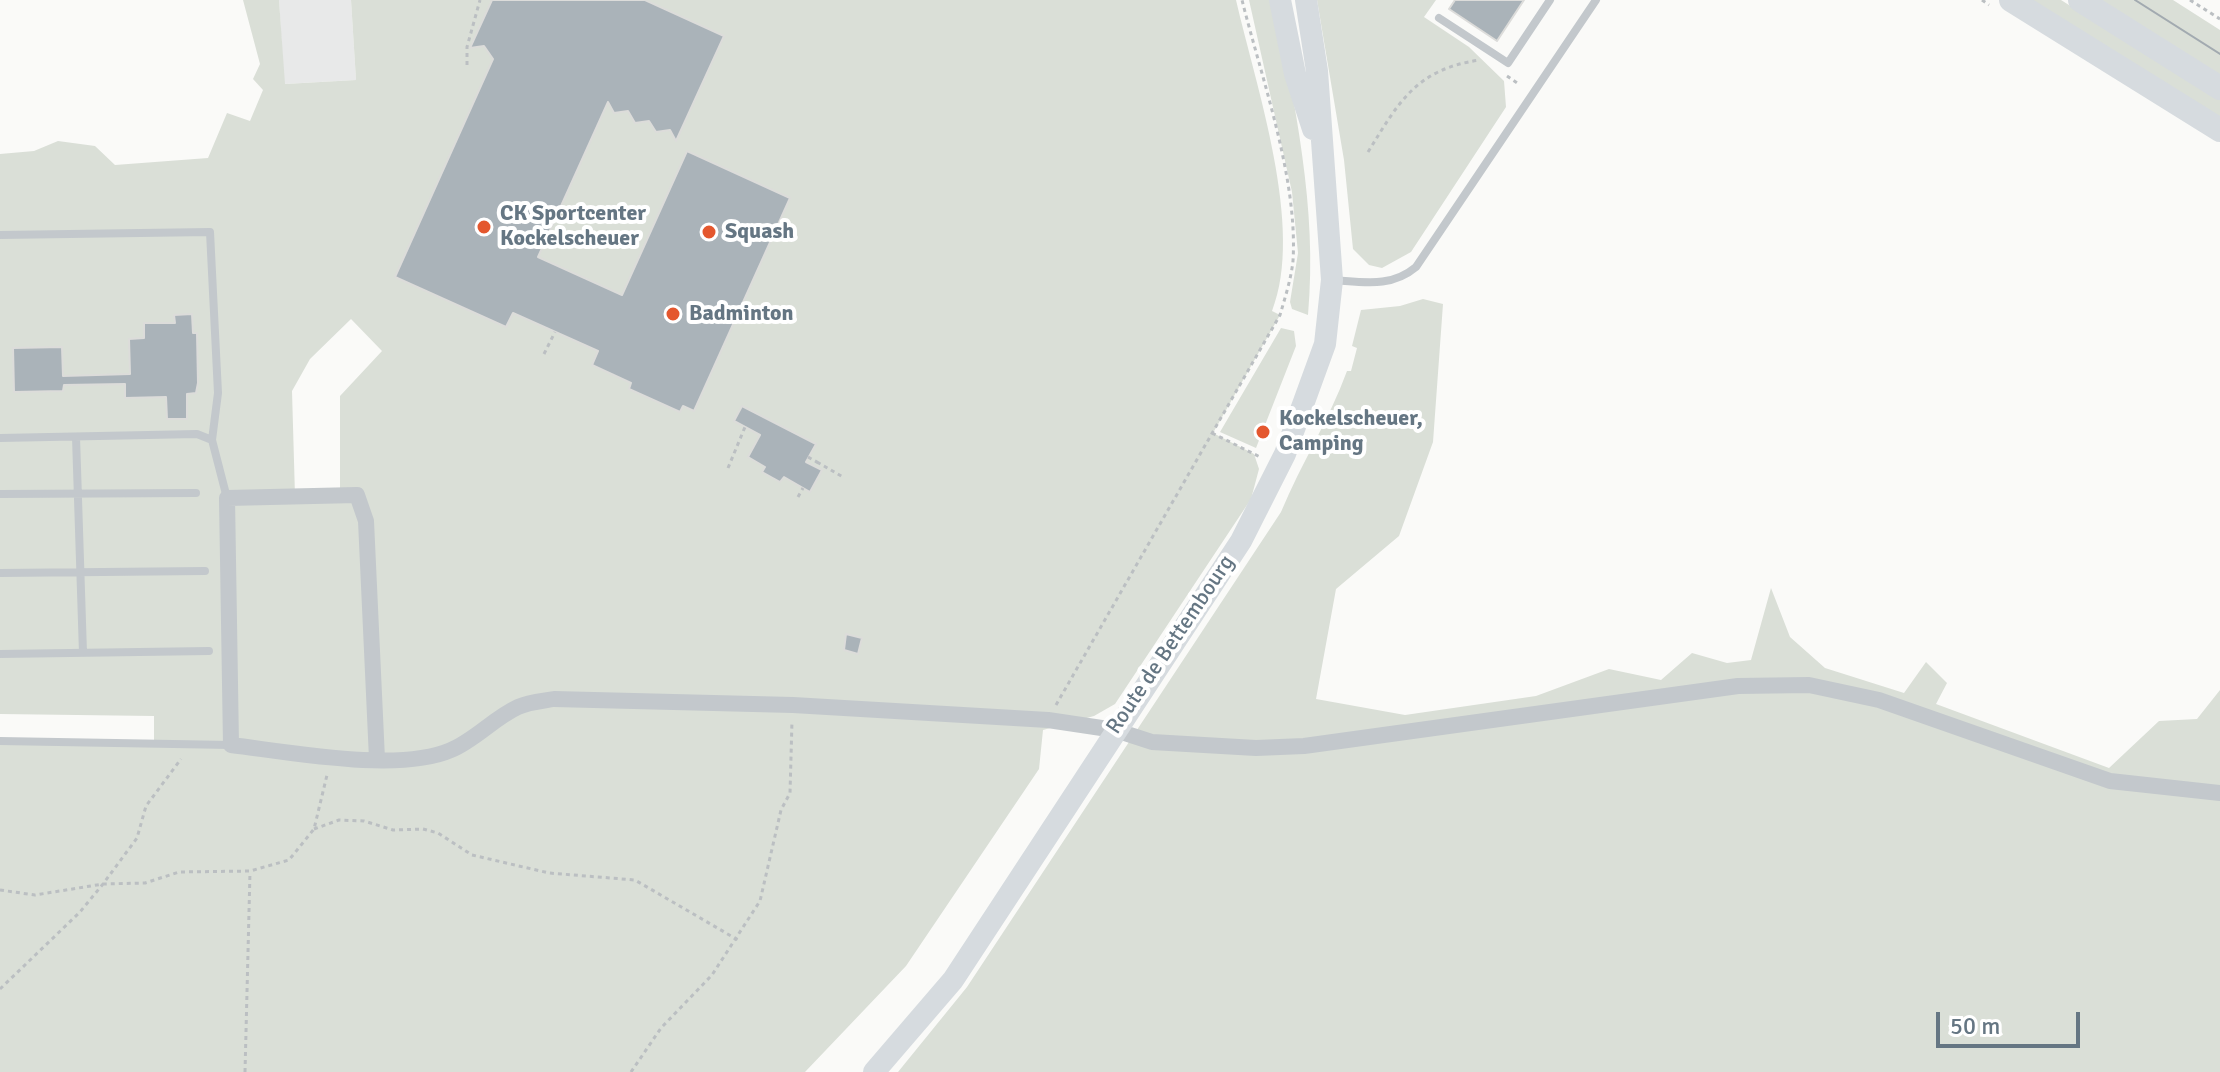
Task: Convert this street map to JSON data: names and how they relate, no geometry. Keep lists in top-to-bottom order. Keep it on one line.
{"streets":{"main road":["Route de Bettembourg"]},"places":["CK Sportcenter Kockelscheuer","Squash","Badminton","Kockelscheuer, Camping"],"scale_bar":"50 m"}
